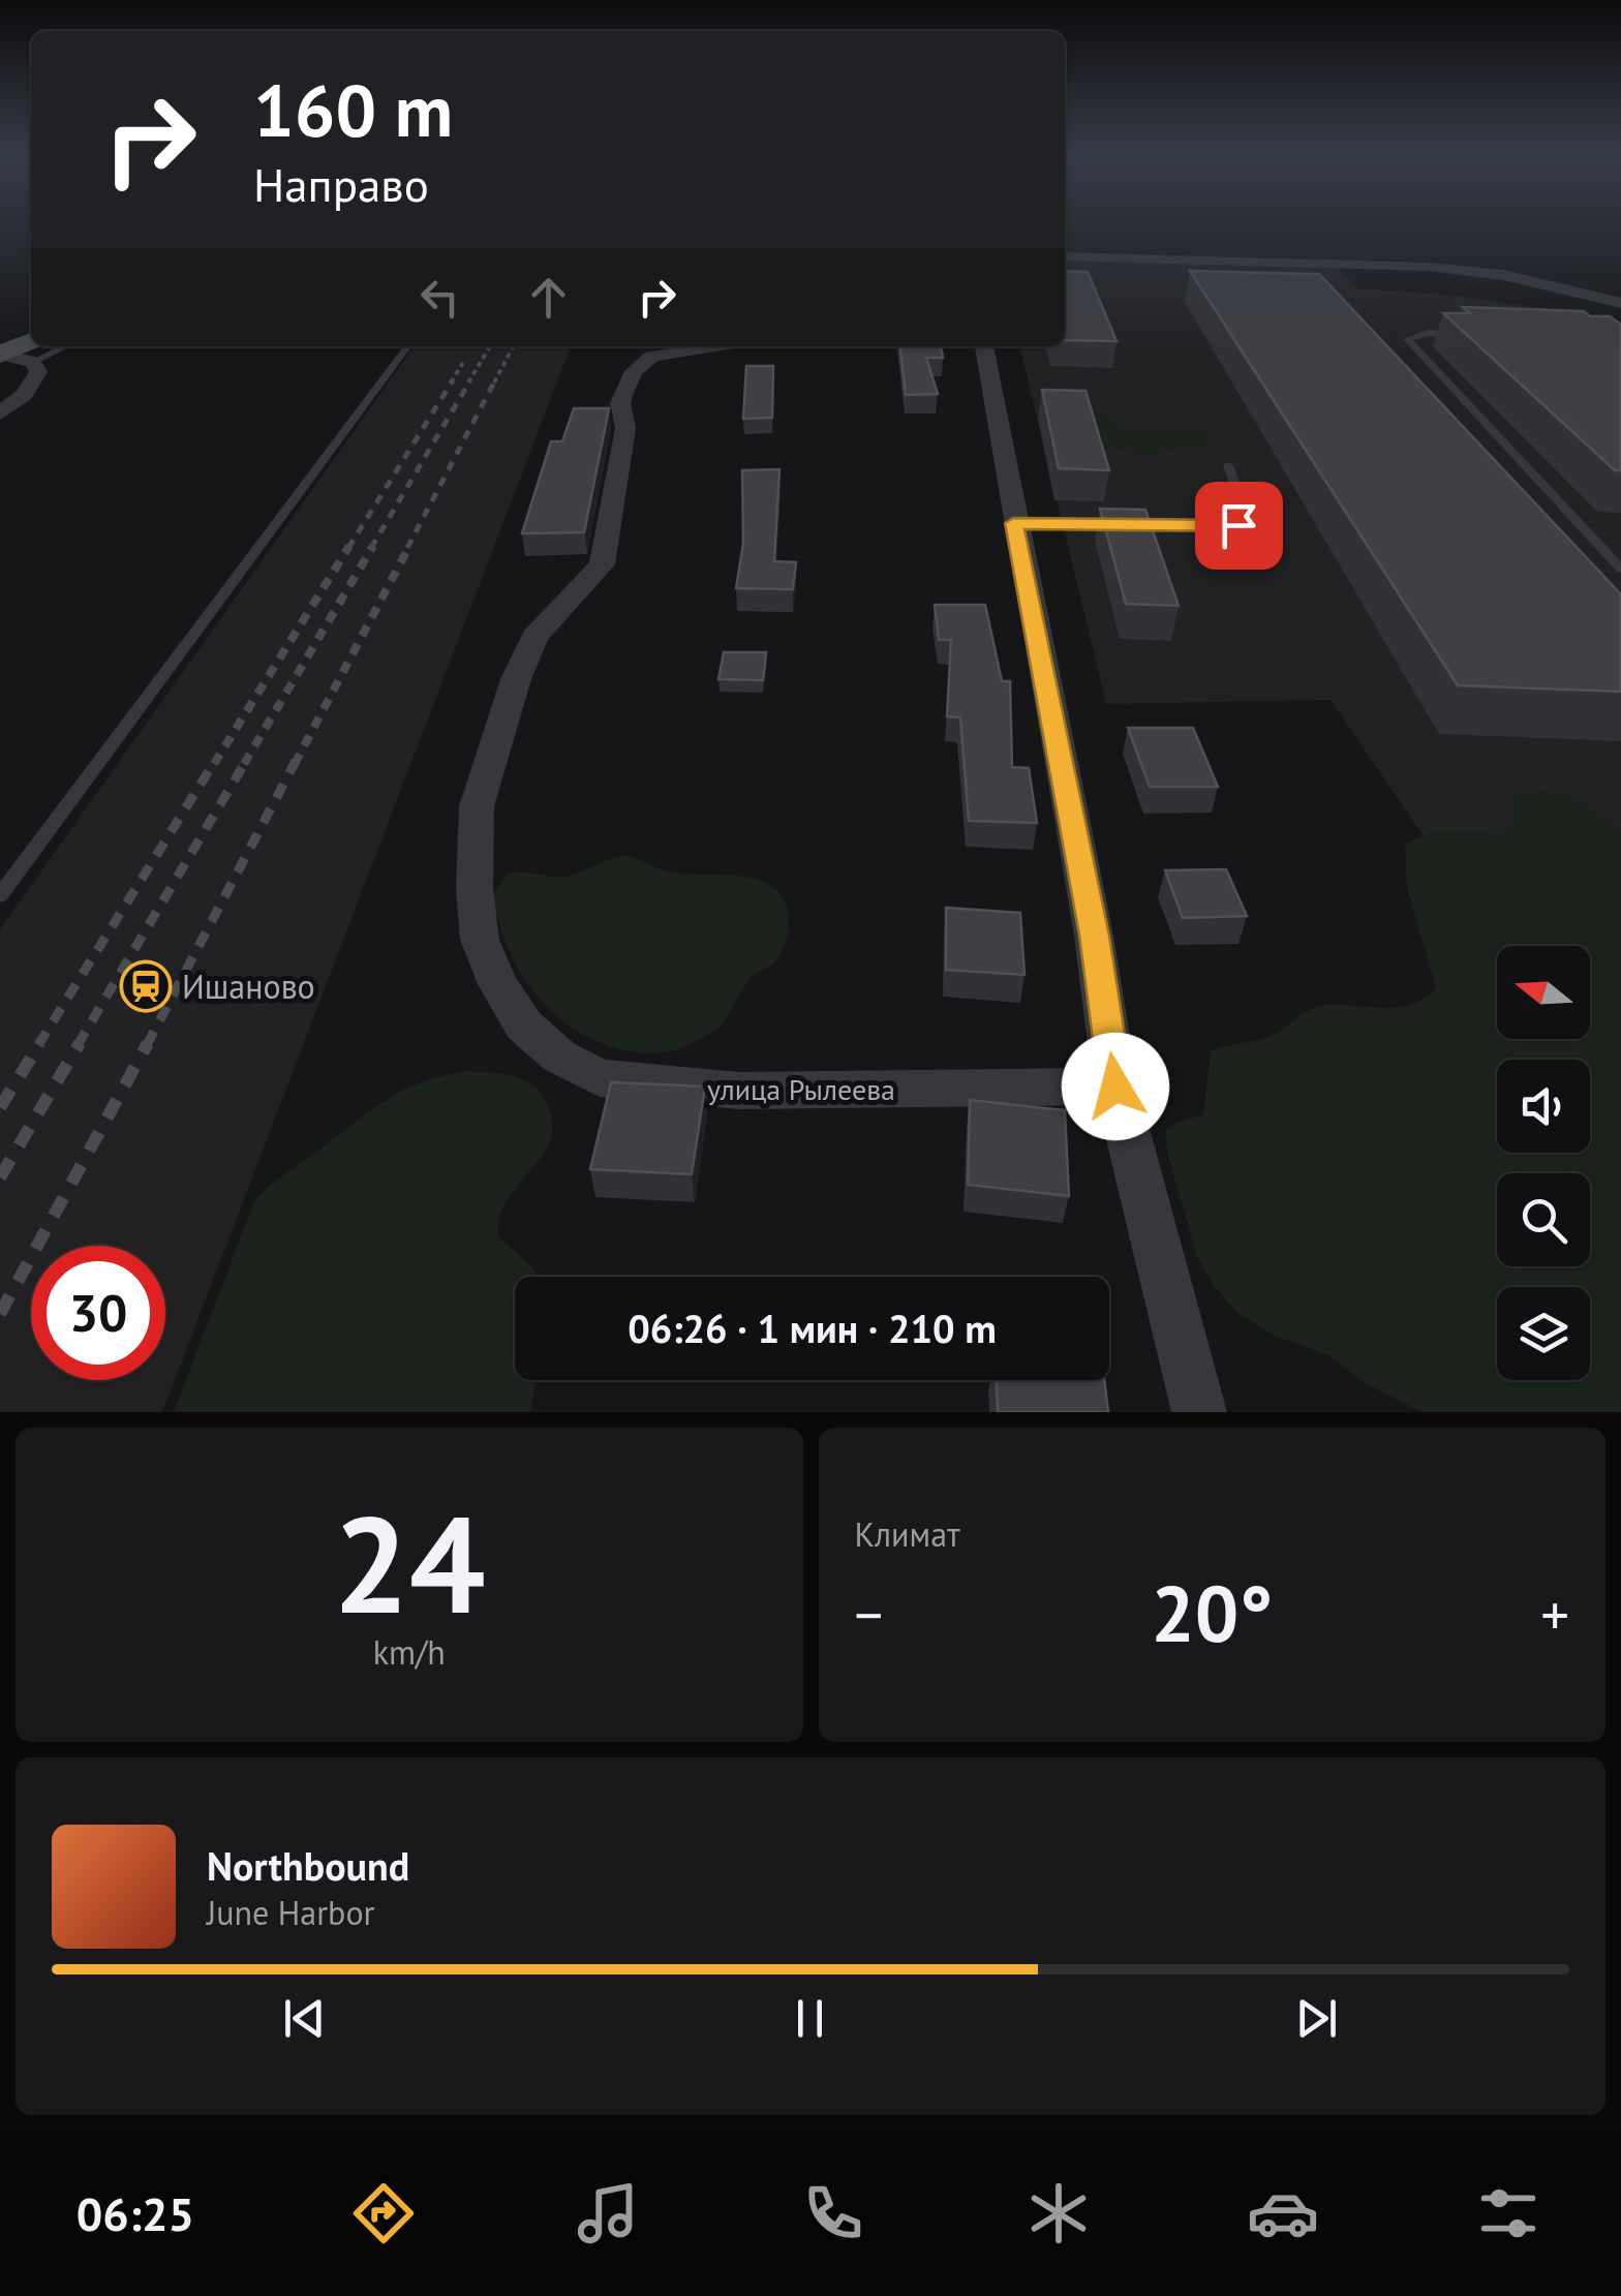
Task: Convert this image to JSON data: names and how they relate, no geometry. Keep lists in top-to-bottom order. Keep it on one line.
{"streets":{"street":["улица Рылеева"]},"places":{"station":["Ишаново"]},"north":"left","page":{"turn":["160 m","Направо"],"limit":"30","trip":"06:26 · 1 мин · 210 m","tile":[["24","km/h"],"Климат"],"heat":["−","20°","+"],"song":["Northbound","June Harbor"],"tabs":"06:25"}}
